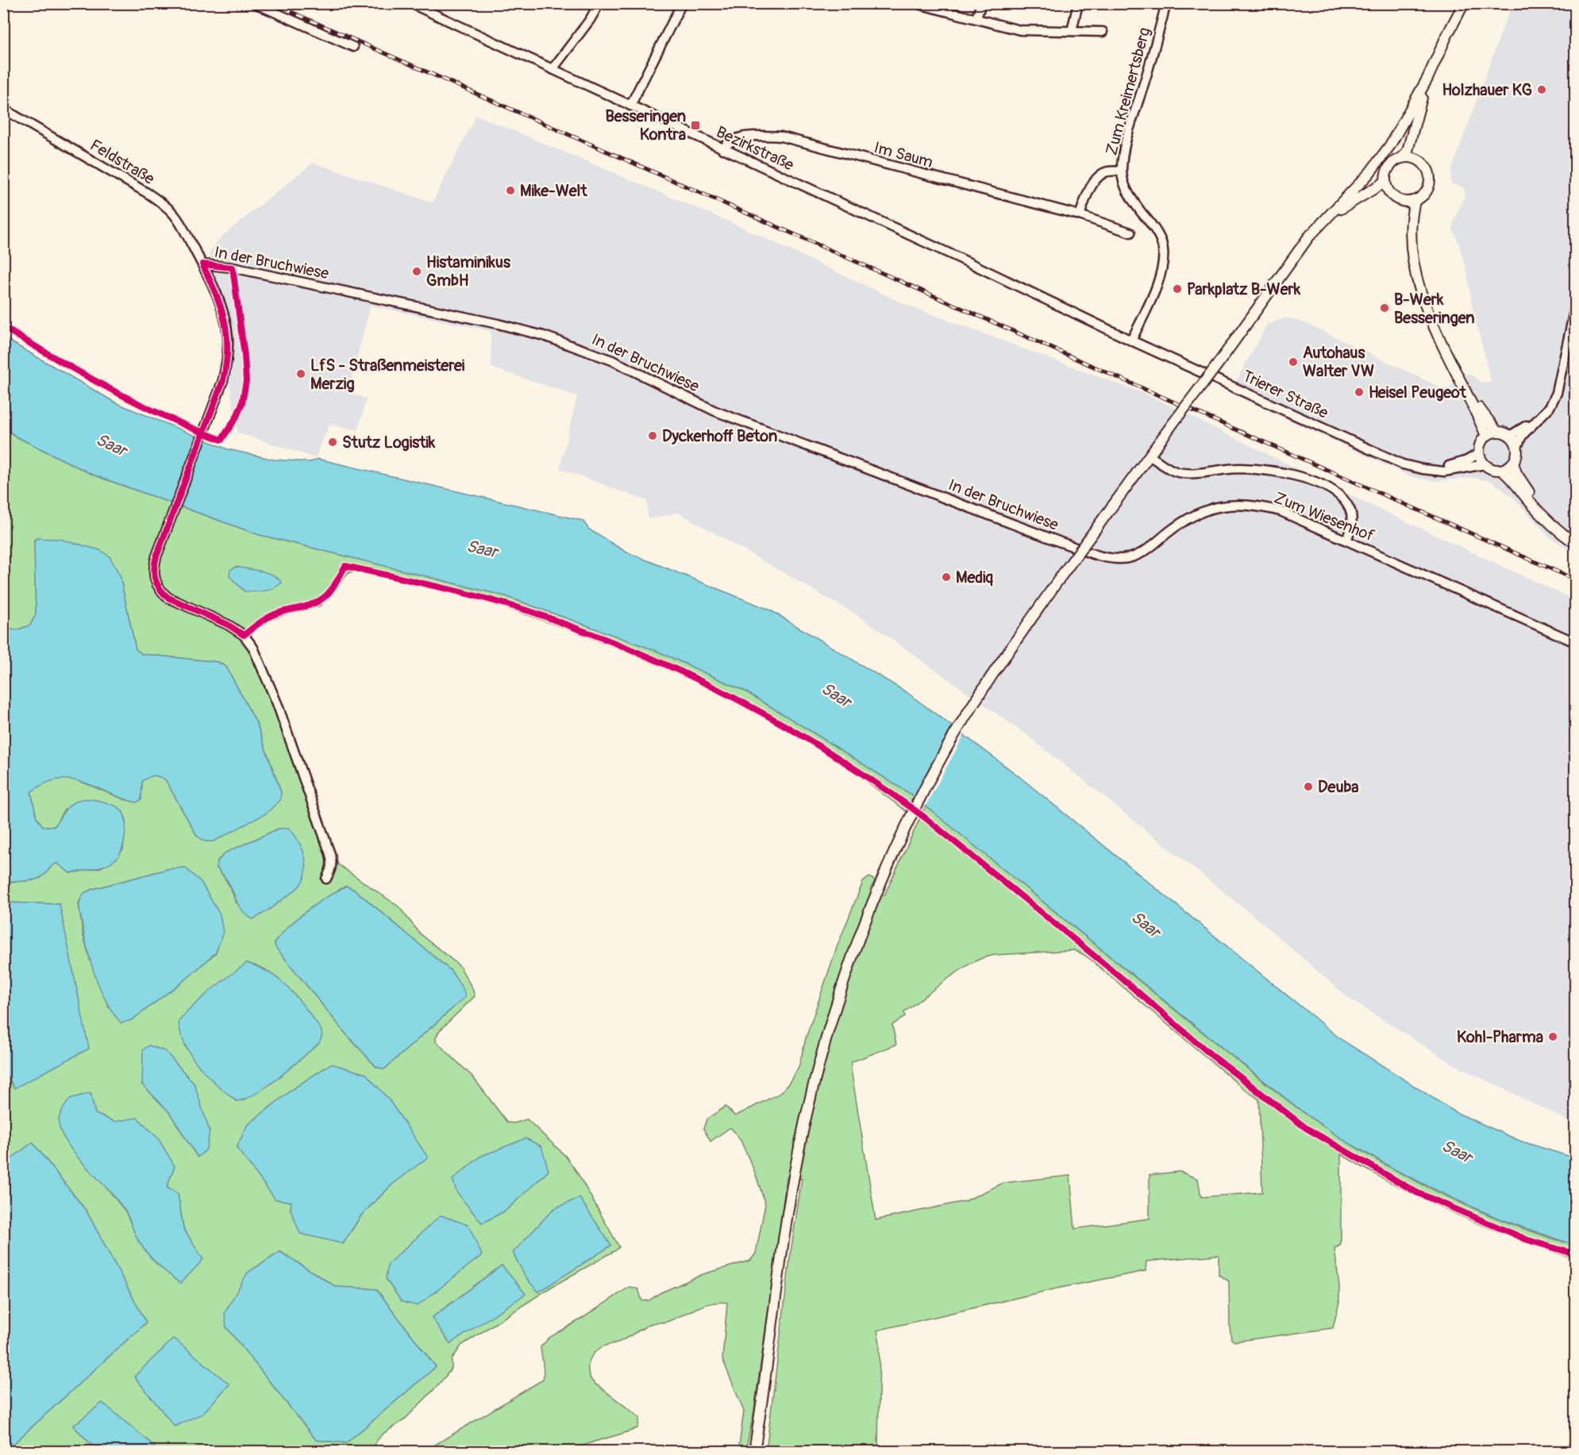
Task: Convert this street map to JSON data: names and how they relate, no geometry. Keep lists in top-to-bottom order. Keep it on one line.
{"streets":{"street":["Zum Kreimertsberg","Bezirkstraße","Im Saum","Feldstraße","In der Bruchwiese","Trierer Straße","Zum Wiesenhof"]},"crossings":[["Zum Kreimertsberg","Bezirkstraße"],["Zum Kreimertsberg","Trierer Straße"],["Bezirkstraße","Im Saum"],["Bezirkstraße","Trierer Straße"],["Feldstraße","In der Bruchwiese"],["In der Bruchwiese","Zum Wiesenhof"]],"water":["Saar"],"places":{"other":["Holzhauer KG","Mike-Welt","Histaminikus GmbH","Parkplatz B-Werk","B-Werk Besseringen","Autohaus Walter VW","LfS - Straßenmeisterei Merzig","Heisel Peugeot","Dyckerhoff Beton","Stutz Logistik","Mediq","Deuba","Kohl-Pharma"],"transit":["Besseringen Kontra"]}}
